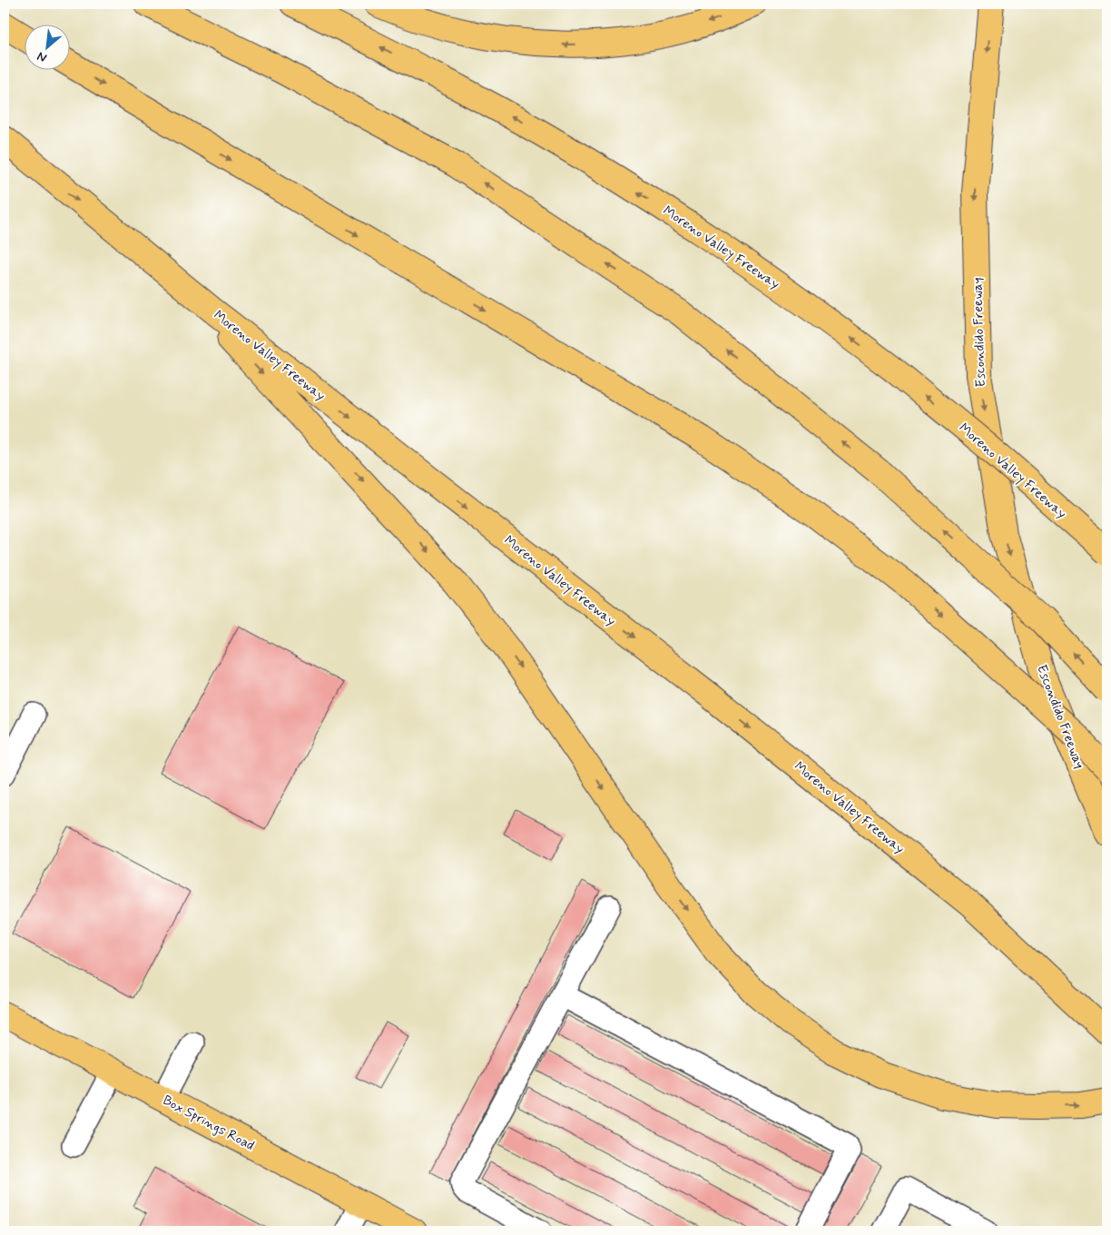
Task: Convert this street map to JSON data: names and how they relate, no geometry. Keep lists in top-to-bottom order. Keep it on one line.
{"streets":{"main road":["Moreno Valley Freeway","Escondido Freeway","Box Springs Road"]},"one_way":["Escondido Freeway"],"north":"bottom left"}
